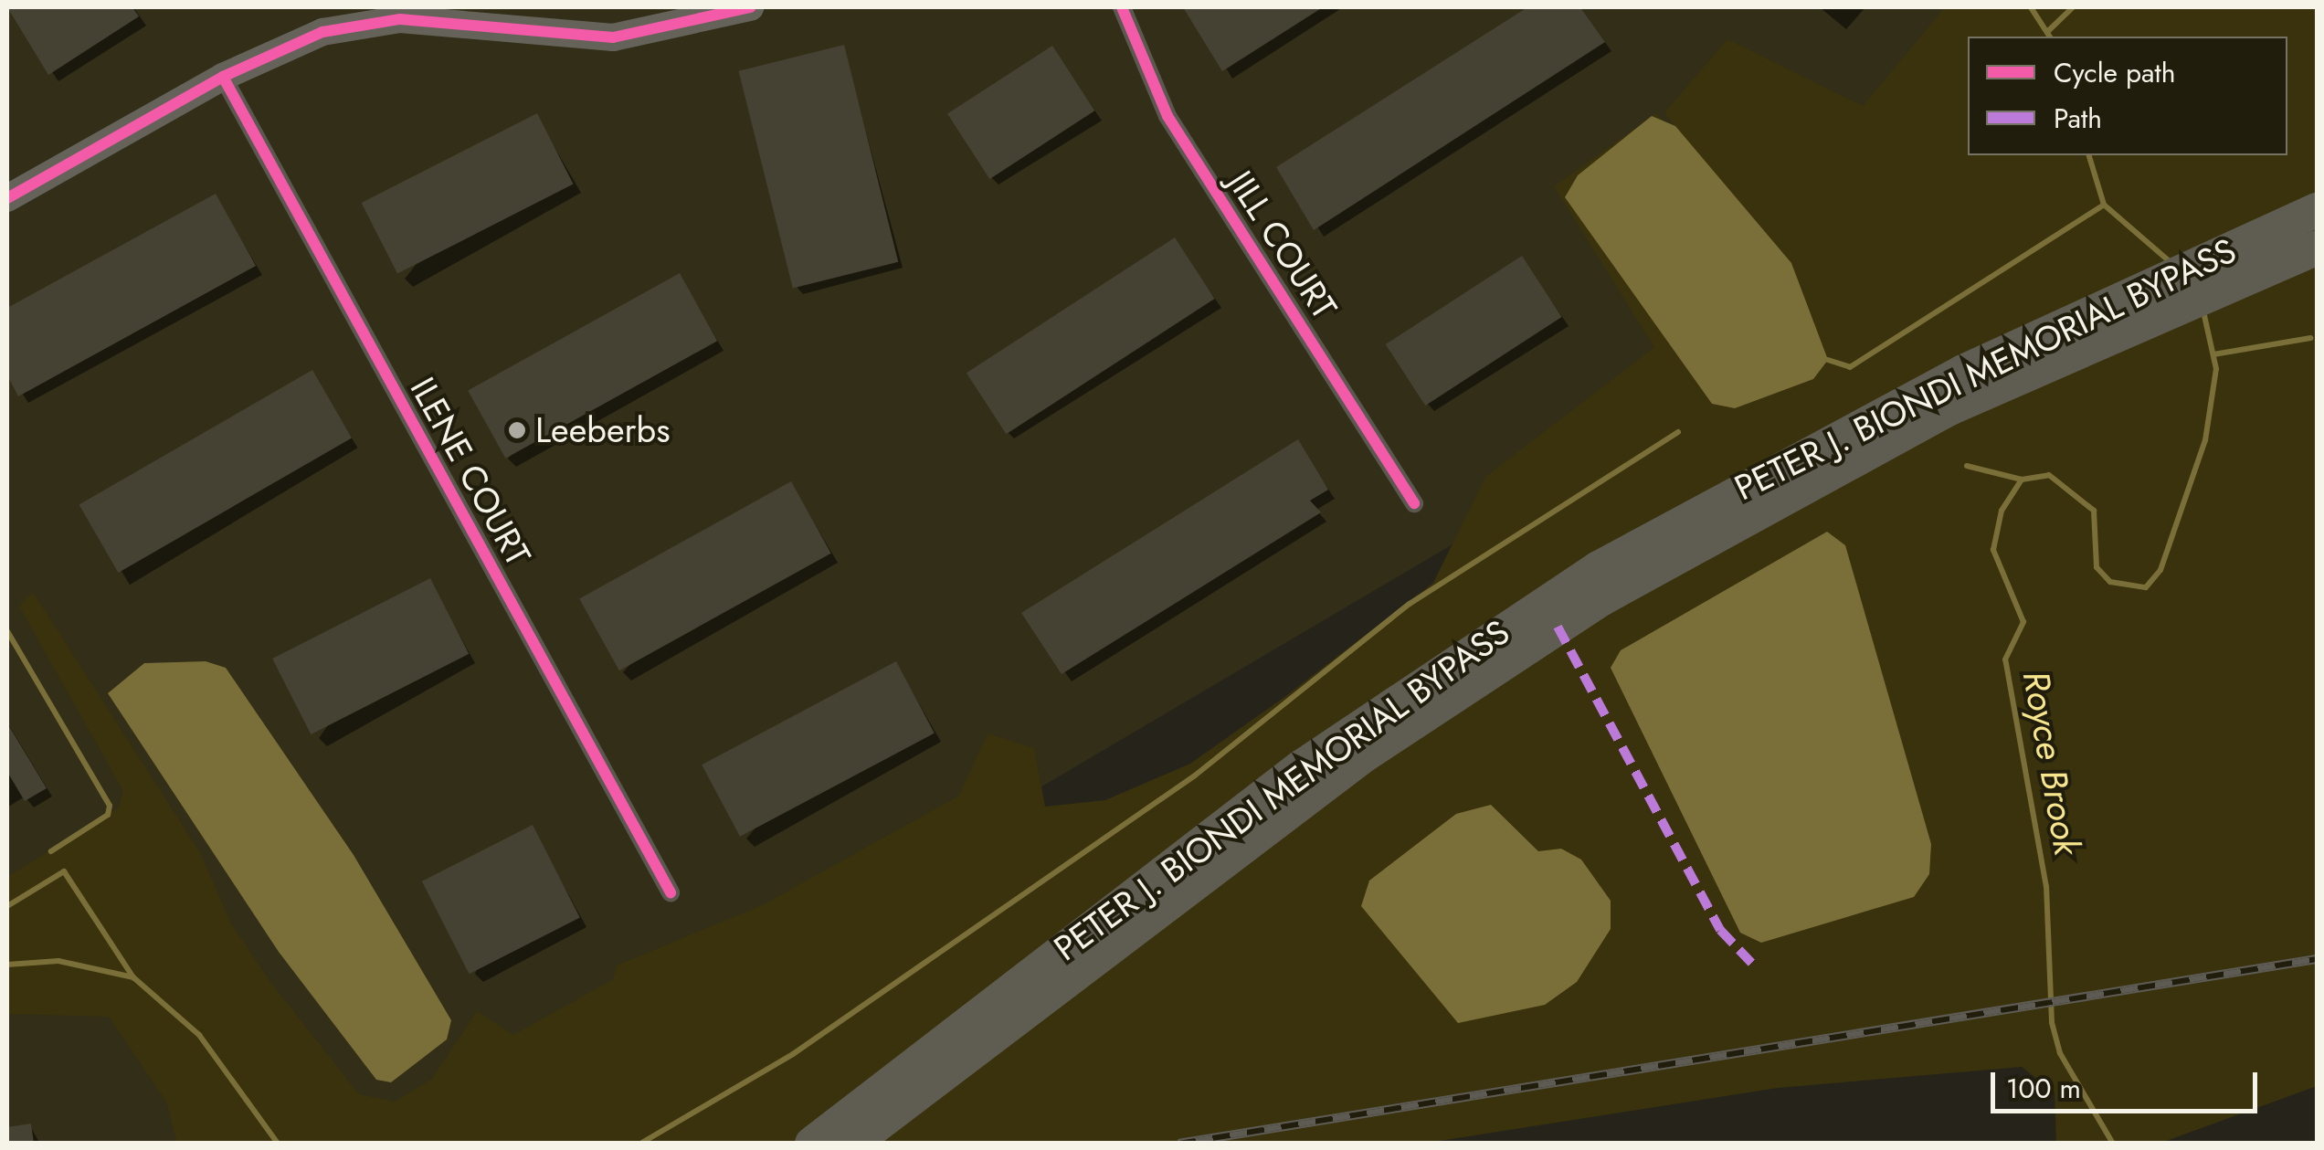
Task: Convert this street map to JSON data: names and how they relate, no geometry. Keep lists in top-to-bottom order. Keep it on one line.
{"streets":{"highway":["PETER J. BIONDI MEMORIAL BYPASS"],"street":["JILL COURT","ILENE COURT"]},"water":["Royce Brook"],"places":["Leeberbs"],"legend":["Cycle path","Path"],"scale_bar":"100 m"}
